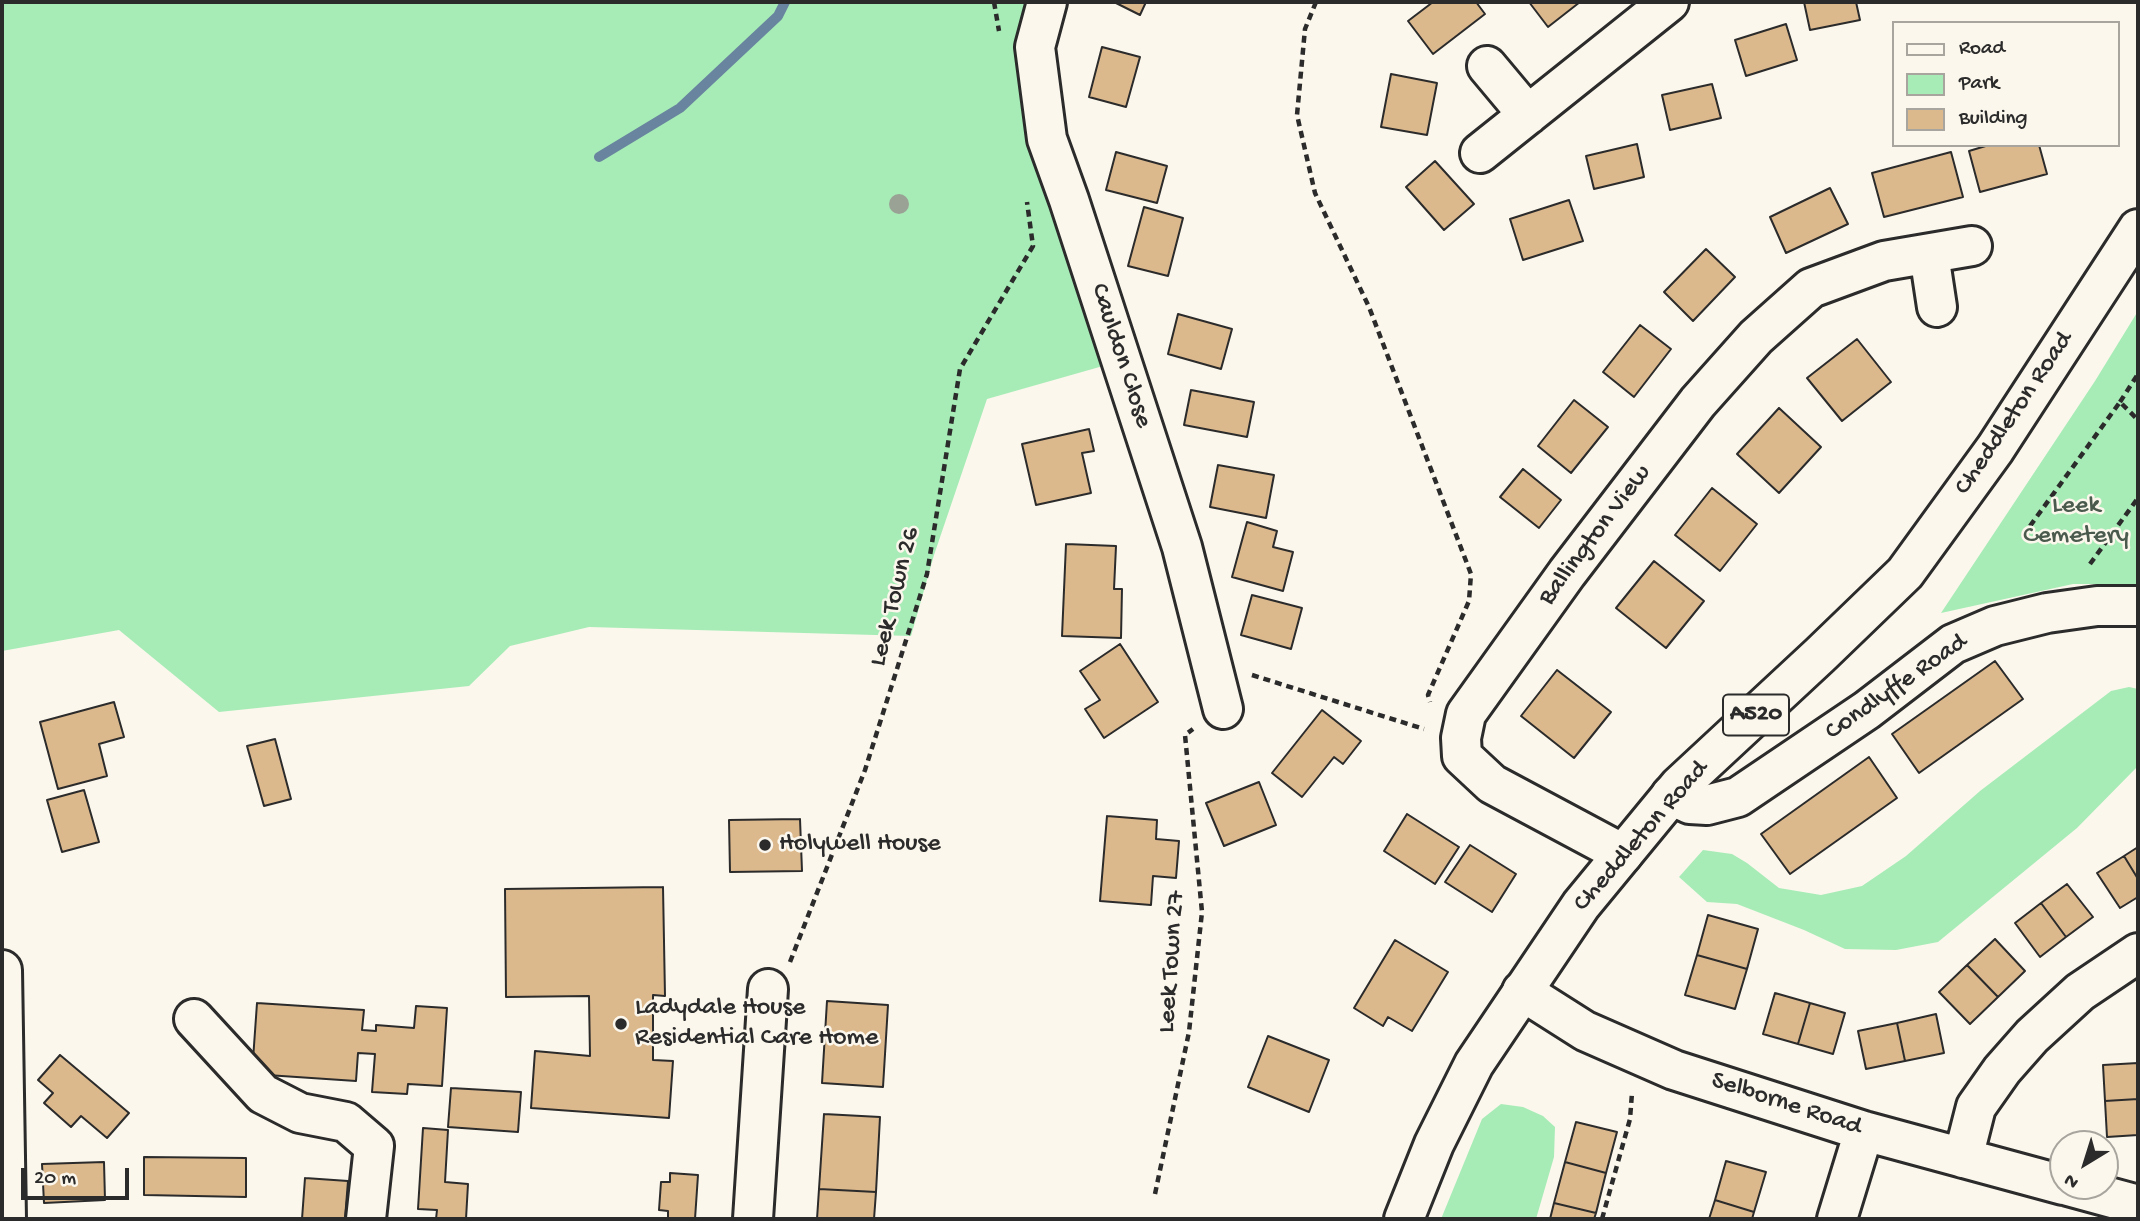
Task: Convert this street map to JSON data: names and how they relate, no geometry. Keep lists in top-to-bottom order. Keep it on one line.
{"streets":{"main road":["Cauldon Close","Cheddleton Road","Ballington View","Condlyffe Road","A520","Selborne Road"],"path":["Leek Town 26","Leek Town 27"]},"crossings":[["Cauldon Close","Leek Town 27"],["Cheddleton Road","Condlyffe Road"],["Cheddleton Road","Selborne Road"]],"parks":["Leek Cemetery"],"places":["Holywell House","Ladydale House Residential Care Home"],"legend":["Road","Park","Building"],"scale_bar":"20 m","north":"bottom left"}
